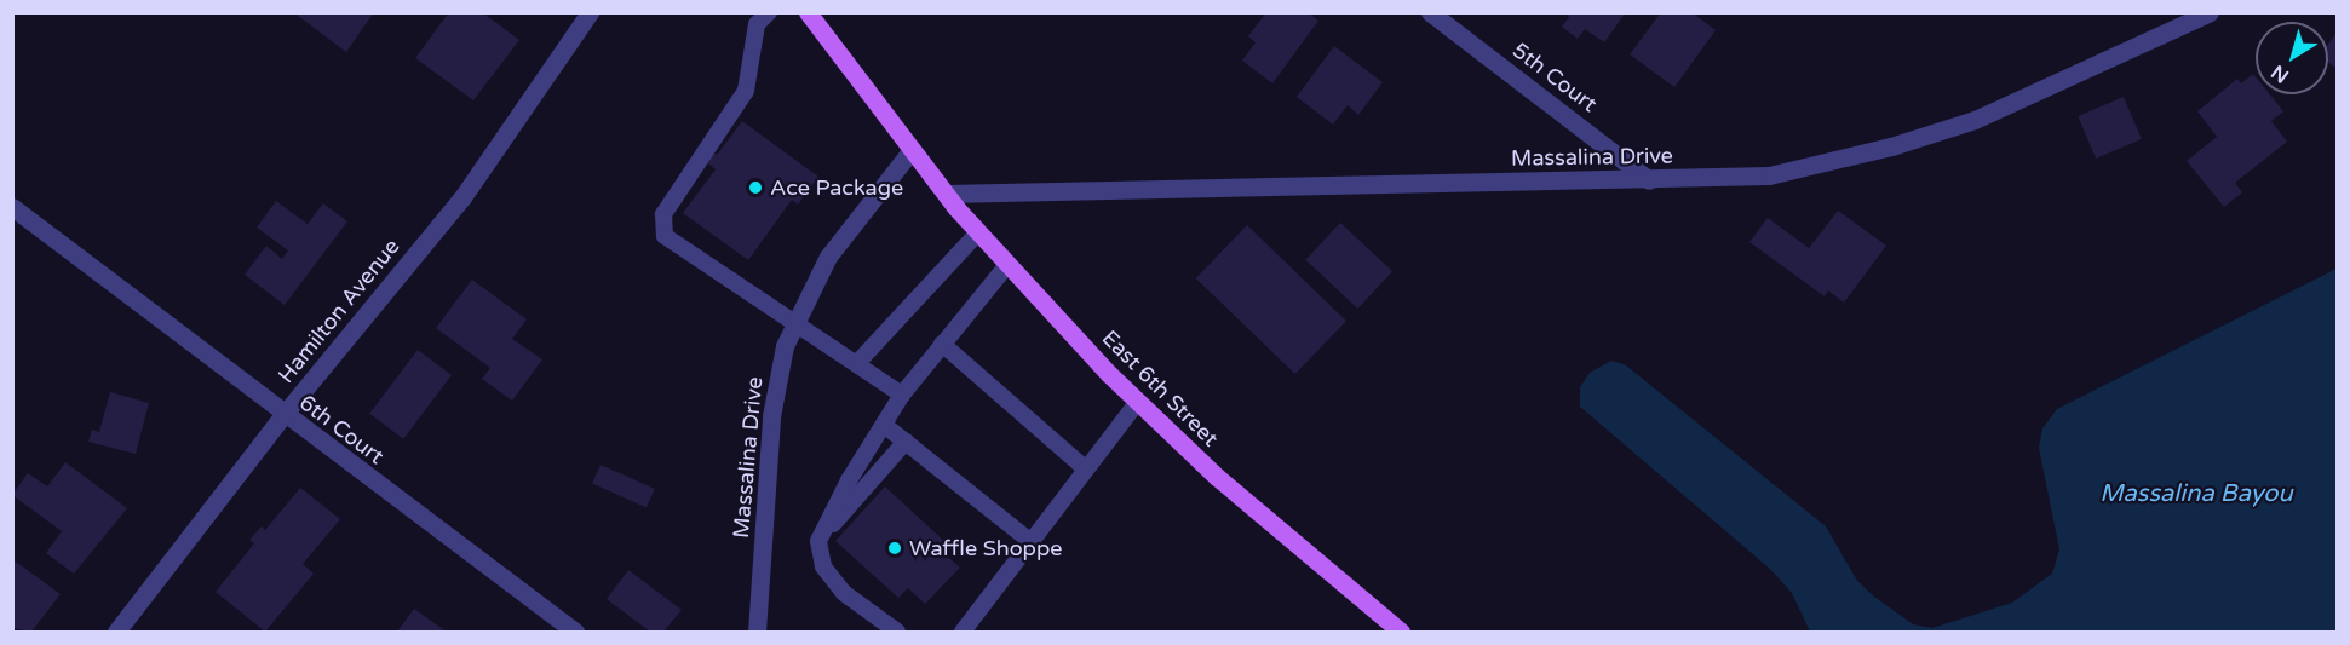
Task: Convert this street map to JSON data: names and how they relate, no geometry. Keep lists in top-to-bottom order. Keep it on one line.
{"streets":{"main road":["East 6th Street"],"street":["5th Court","Massalina Drive","Hamilton Avenue","6th Court"]},"crossings":[["5th Court","Massalina Drive"],["Massalina Drive","East 6th Street"],["Hamilton Avenue","6th Court"]],"water":["Massalina Bayou"],"places":["Ace Package","Waffle Shoppe"],"north":"bottom left"}
